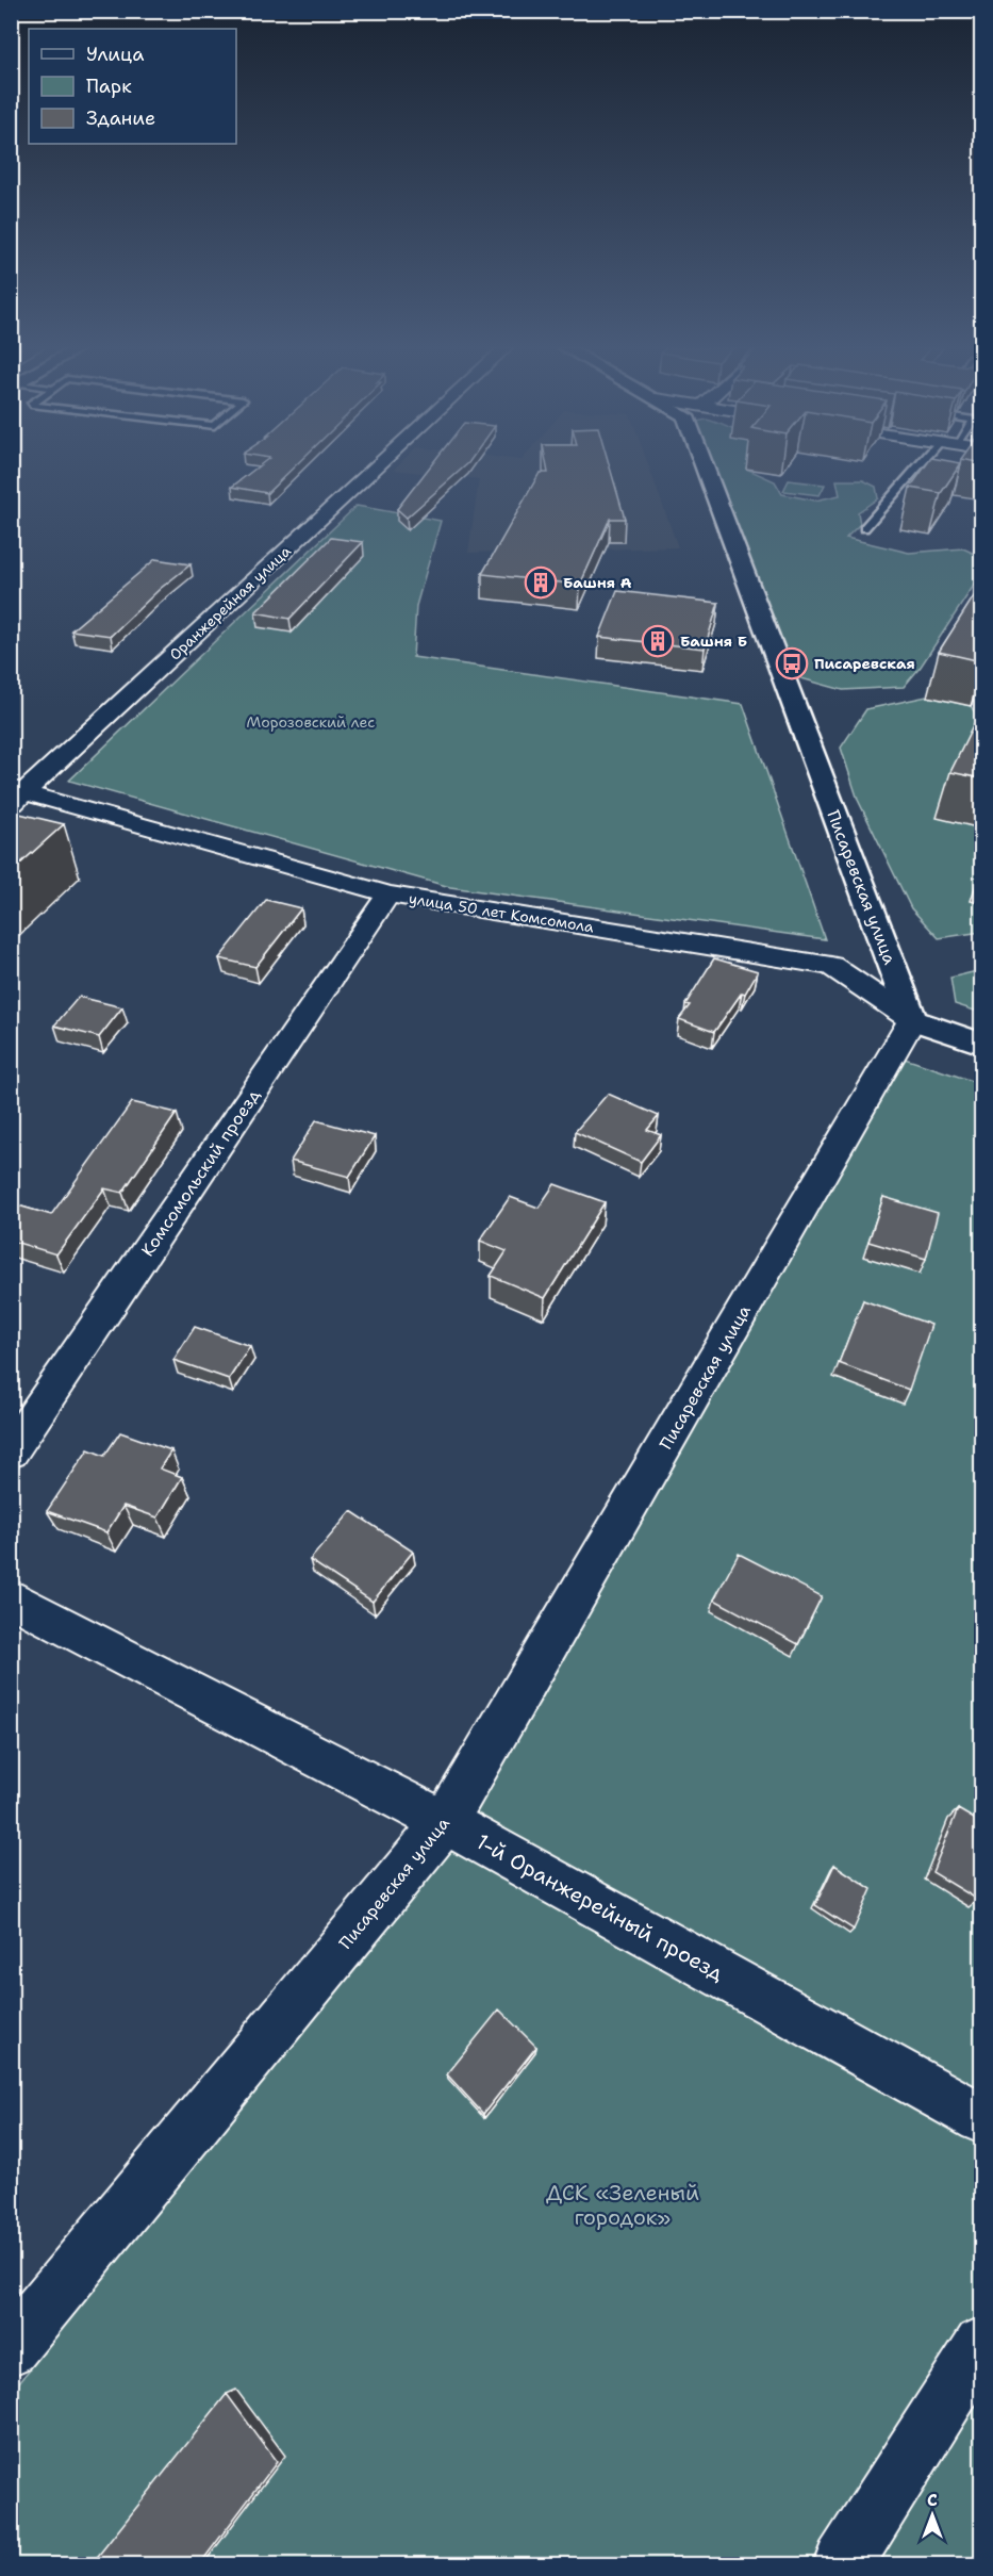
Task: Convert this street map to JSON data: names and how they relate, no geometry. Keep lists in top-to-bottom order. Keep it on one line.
{"streets":{"street":["Оранжерейная улица","Писаревская улица","улица 50 лет Комсомола","Комсомольский проезд","1-й Оранжерейный проезд"]},"crossings":[["Оранжерейная улица","улица 50 лет Комсомола"],["Писаревская улица","улица 50 лет Комсомола"],["Писаревская улица","1-й Оранжерейный проезд"],["улица 50 лет Комсомола","Комсомольский проезд"]],"parks":["Морозовский лес","ДСК «Зеленый городок»"],"places":{"building":["Башня А","Башня Б"],"bus stop":["Писаревская"]},"legend":["Улица","Парк","Здание"],"north":"top"}
